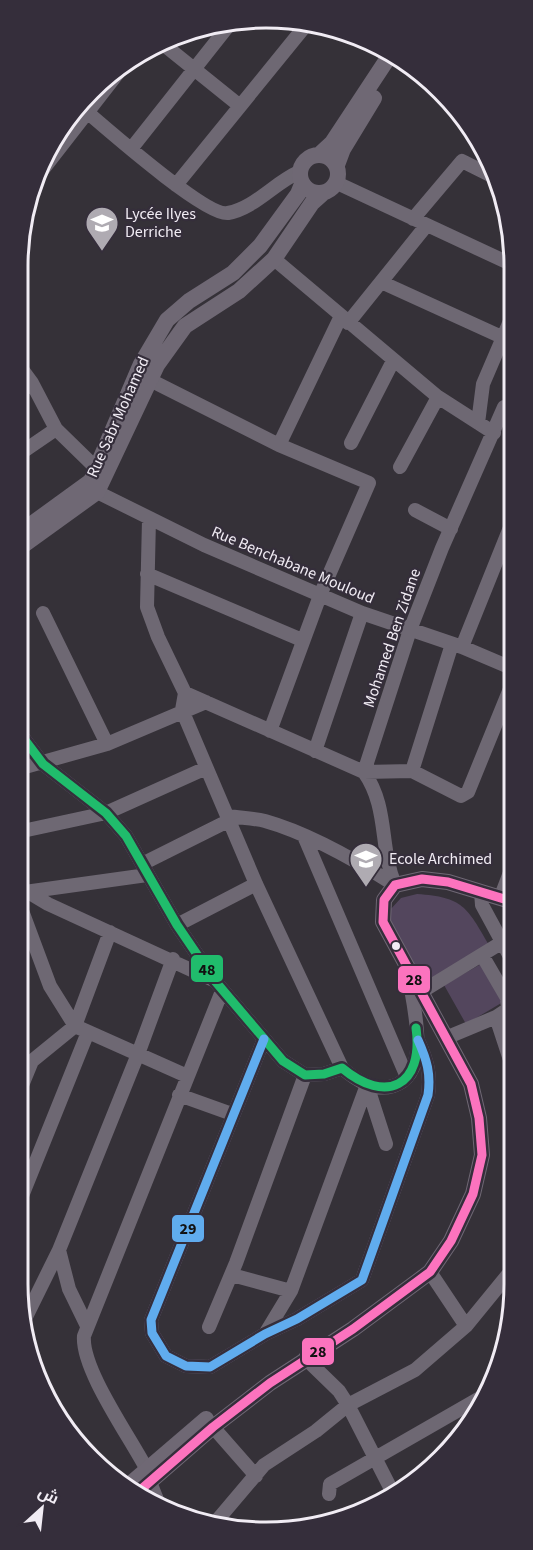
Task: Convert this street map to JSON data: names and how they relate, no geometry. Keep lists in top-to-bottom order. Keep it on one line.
{"streets":{"main road":["Rue Sabr Mohamed"],"street":["Rue Benchabane Mouloud","Mohamed Ben Zidane"]},"crossings":[["Rue Benchabane Mouloud","Mohamed Ben Zidane"]],"places":{"school or university":["Lycée Ilyes Derriche","Ecole Archimed"]},"lines":["transit line 48","transit line 28","transit line 29"],"north":"top right"}
